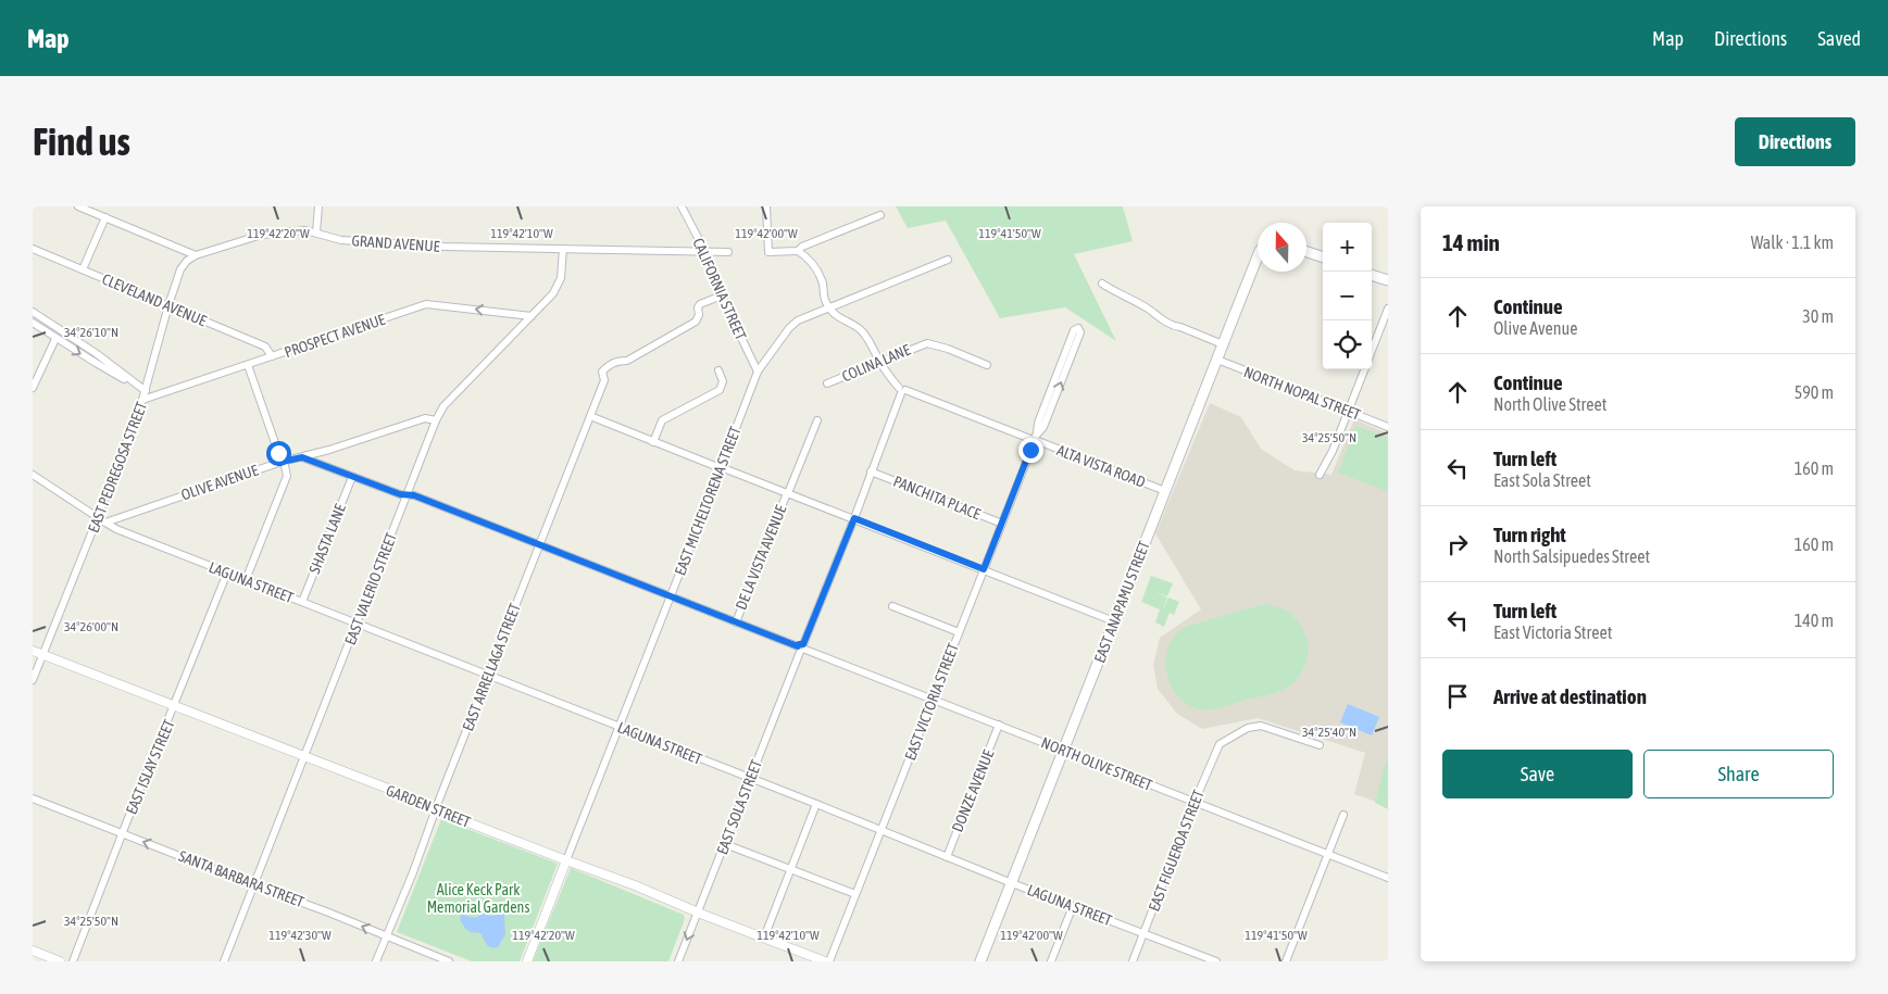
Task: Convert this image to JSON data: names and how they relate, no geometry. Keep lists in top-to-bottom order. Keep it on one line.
{"streets":{"main road":["EAST ANAPAMU STREET"],"street":["GRAND AVENUE","CALIFORNIA STREET","CLEVELAND AVENUE","PROSPECT AVENUE","COLINA LANE","NORTH NOPAL STREET","ALTA VISTA ROAD","EAST PEDREGOSA STREET","OLIVE AVENUE","PANCHITA PLACE","EAST MICHELTORENA STREET","SHASTA LANE","DE LA VISTA AVENUE","LAGUNA STREET","EAST VALERIO STREET","EAST ARRELLAGA STREET","EAST VICTORIA STREET","NORTH OLIVE STREET","EAST ISLAY STREET","DONZE AVENUE","GARDEN STREET","EAST SOLA STREET","EAST FIGUEROA STREET","SANTA BARBARA STREET"]},"crossings":[["GRAND AVENUE","CALIFORNIA STREET"],["GRAND AVENUE","EAST PEDREGOSA STREET"],["GRAND AVENUE","EAST VALERIO STREET"],["CALIFORNIA STREET","EAST MICHELTORENA STREET"],["CALIFORNIA STREET","EAST ARRELLAGA STREET"],["CLEVELAND AVENUE","PROSPECT AVENUE"],["CLEVELAND AVENUE","EAST PEDREGOSA STREET"],["PROSPECT AVENUE","EAST PEDREGOSA STREET"],["PROSPECT AVENUE","EAST VALERIO STREET"],["NORTH NOPAL STREET","EAST ANAPAMU STREET"],["ALTA VISTA ROAD","EAST ANAPAMU STREET"],["ALTA VISTA ROAD","EAST VICTORIA STREET"],["ALTA VISTA ROAD","EAST SOLA STREET"],["EAST PEDREGOSA STREET","GARDEN STREET"],["OLIVE AVENUE","LAGUNA STREET"],["OLIVE AVENUE","EAST VALERIO STREET"],["OLIVE AVENUE","NORTH OLIVE STREET"],["PANCHITA PLACE","EAST VICTORIA STREET"],["PANCHITA PLACE","EAST SOLA STREET"],["EAST MICHELTORENA STREET","LAGUNA STREET"],["EAST MICHELTORENA STREET","NORTH OLIVE STREET"],["EAST MICHELTORENA STREET","GARDEN STREET"],["SHASTA LANE","LAGUNA STREET"],["SHASTA LANE","NORTH OLIVE STREET"],["DE LA VISTA AVENUE","NORTH OLIVE STREET"],["LAGUNA STREET","EAST VALERIO STREET"],["LAGUNA STREET","EAST ANAPAMU STREET"],["LAGUNA STREET","EAST ARRELLAGA STREET"],["LAGUNA STREET","EAST VICTORIA STREET"],["LAGUNA STREET","EAST ISLAY STREET"],["LAGUNA STREET","DONZE AVENUE"],["LAGUNA STREET","EAST SOLA STREET"],["LAGUNA STREET","EAST FIGUEROA STREET"],["EAST VALERIO STREET","NORTH OLIVE STREET"],["EAST VALERIO STREET","GARDEN STREET"],["EAST VALERIO STREET","SANTA BARBARA STREET"],["EAST ANAPAMU STREET","NORTH OLIVE STREET"],["EAST ARRELLAGA STREET","NORTH OLIVE STREET"],["EAST ARRELLAGA STREET","GARDEN STREET"],["EAST ARRELLAGA STREET","SANTA BARBARA STREET"],["EAST VICTORIA STREET","NORTH OLIVE STREET"],["NORTH OLIVE STREET","DONZE AVENUE"],["NORTH OLIVE STREET","EAST SOLA STREET"],["NORTH OLIVE STREET","EAST FIGUEROA STREET"],["EAST ISLAY STREET","GARDEN STREET"],["EAST ISLAY STREET","SANTA BARBARA STREET"],["GARDEN STREET","EAST SOLA STREET"]],"one_way":["PROSPECT AVENUE","SANTA BARBARA STREET"],"parks":["Alice Keck Park Memorial Gardens"],"north":"top","page":{"header":"Map","nav":["Map","Directions","Saved"],"buttons":["Directions",["Save","Share"]],"title":"Find us","heading":["14 min","Walk · 1.1 km"],"map_buttons":["+","−"],"list":[["Continue","Olive Avenue","30 m"],["Continue","North Olive Street","590 m"],["Turn left","East Sola Street","160 m"],["Turn right","North Salsipuedes Street","160 m"],["Turn left","East Victoria Street","140 m"],"Arrive at destination"]},"coordinates":["119°42'20\"W","119°42'10\"W","119°42'00\"W","119°41'50\"W","34°26'10\"N","34°25'50\"N","34°26'00\"N","34°25'40\"N","119°42'30\"W"]}
